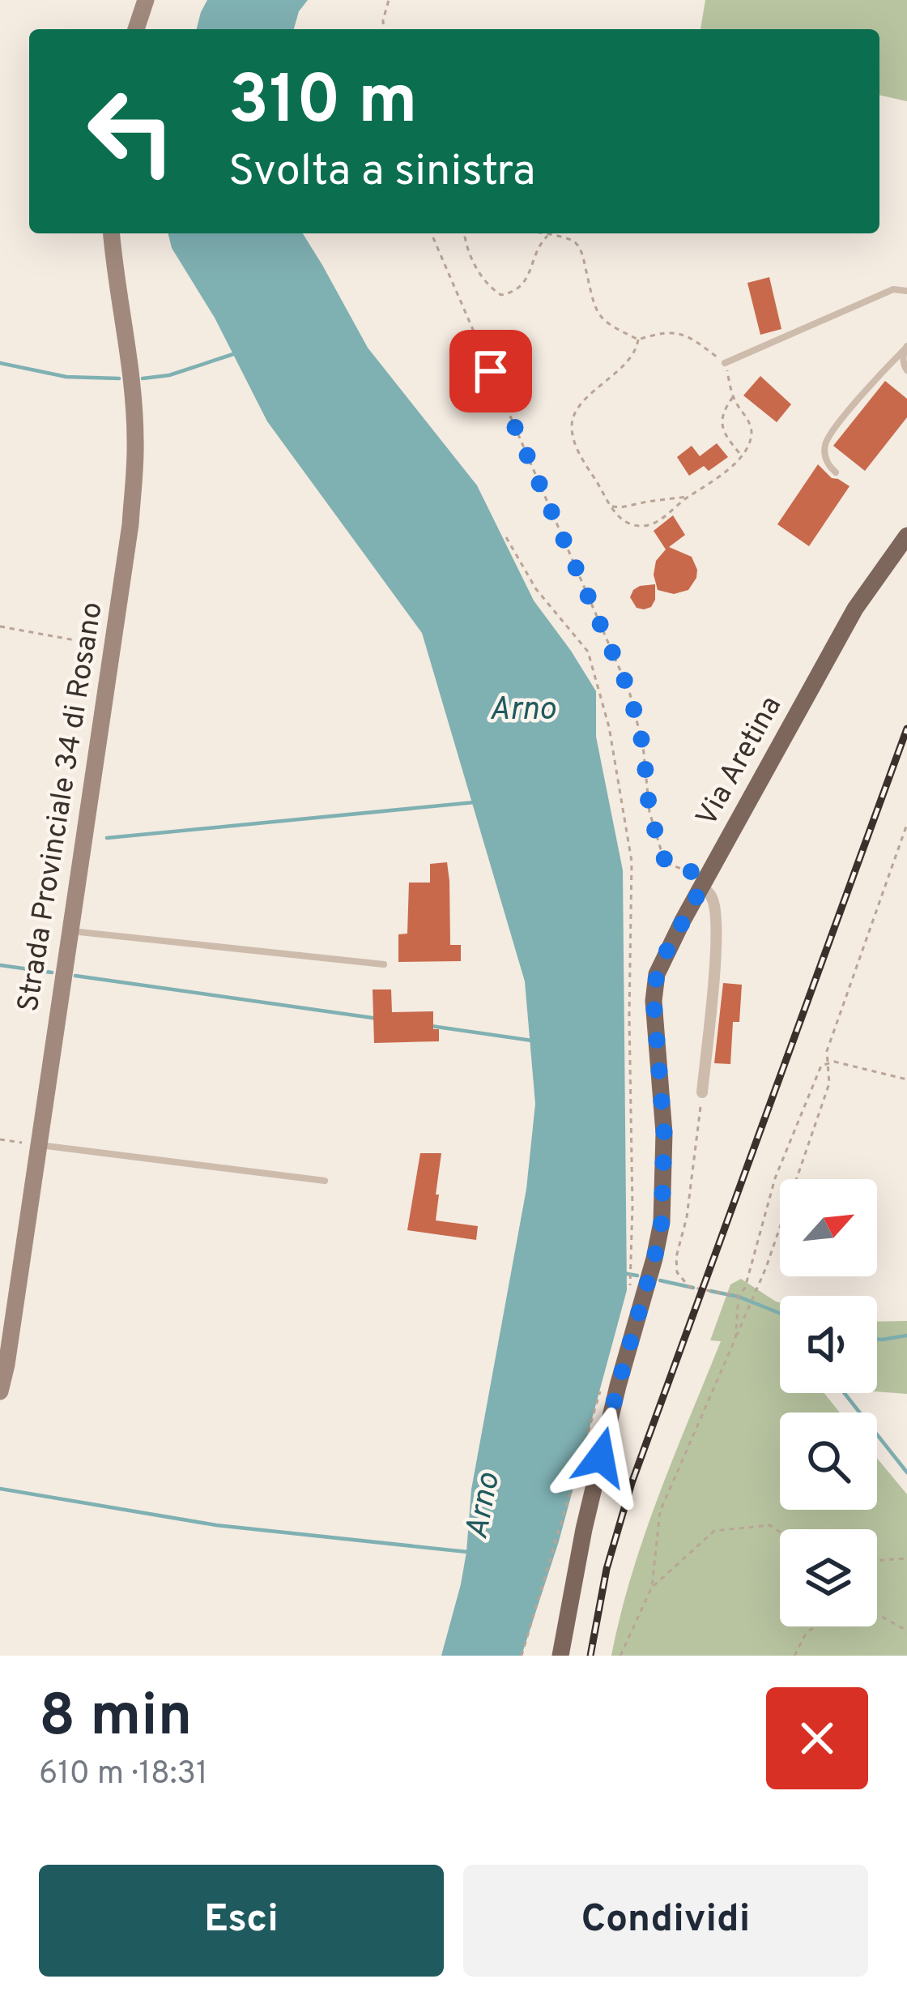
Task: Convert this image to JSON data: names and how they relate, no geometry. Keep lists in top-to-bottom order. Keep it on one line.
{"streets":{"main road":["Via Aretina","Strada Provinciale 34 di Rosano"]},"water":["Arno"],"north":"top right","page":{"turn":["310 m","Svolta a sinistra"],"heading":["8 min","610 m · 18:31"],"buttons":["Esci","Condividi"]}}
